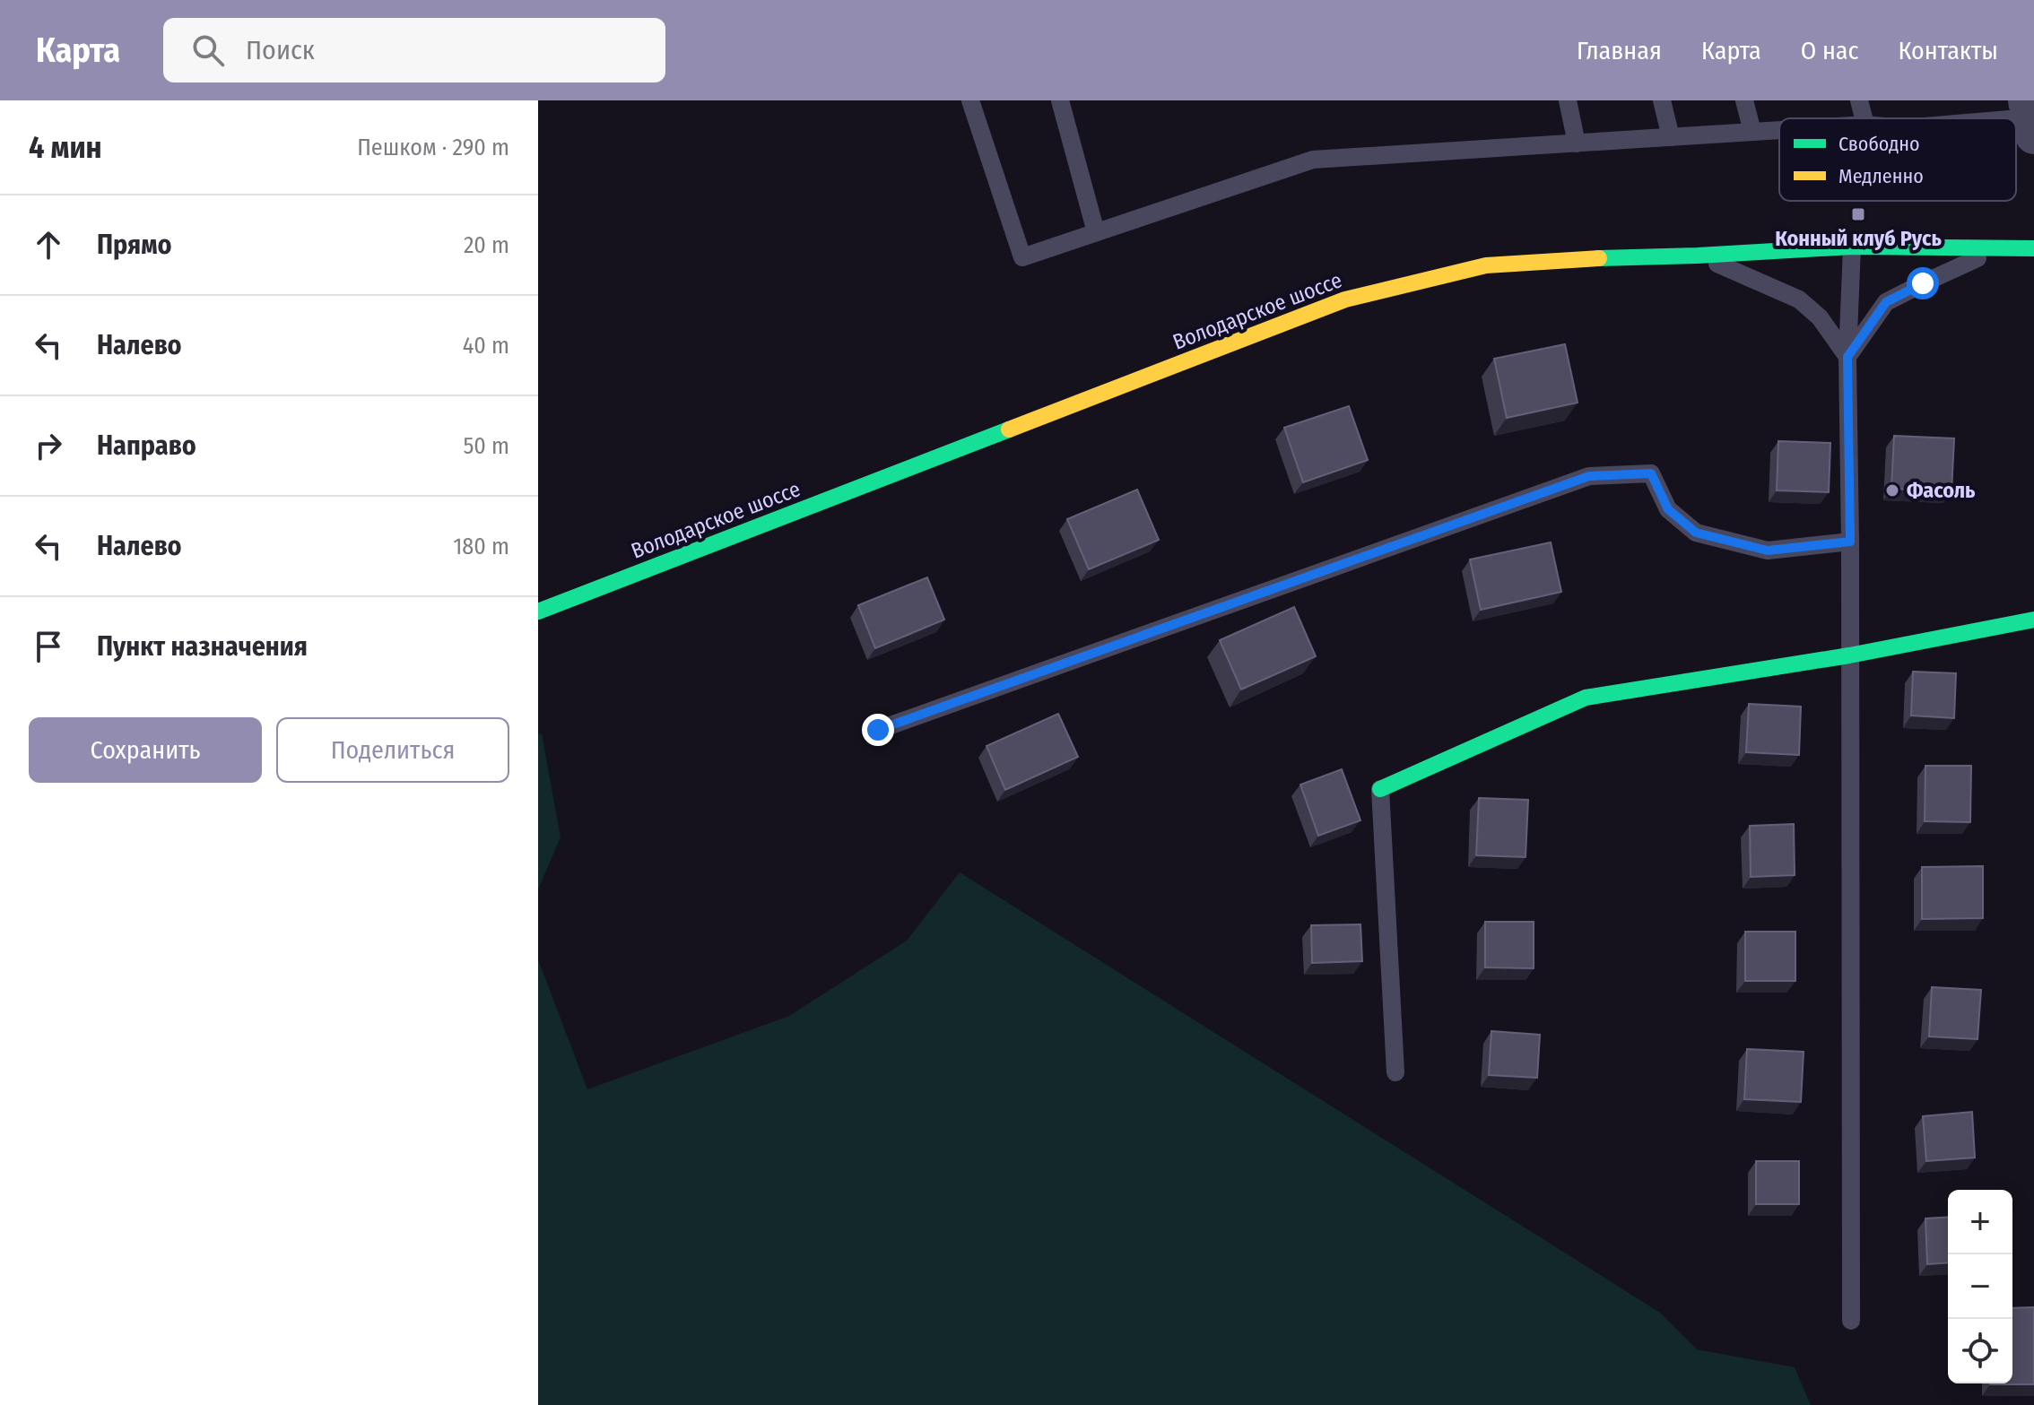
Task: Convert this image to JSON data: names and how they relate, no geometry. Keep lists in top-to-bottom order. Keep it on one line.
{"streets":{"main road":["Володарское шоссе"]},"places":{"transit":["Конный клуб Русь"],"other":["Фасоль"]},"legend":["Свободно","Медленно"],"page":{"header":"Карта","search":"Поиск","nav":["Главная","Карта","О нас","Контакты"],"heading":["4 мин","Пешком · 290 m"],"list":[["Прямо","20 m"],["Налево","40 m"],["Направо","50 m"],["Налево","180 m"],"Пункт назначения"],"buttons":["Сохранить","Поделиться"],"map_buttons":["+","−"]}}
